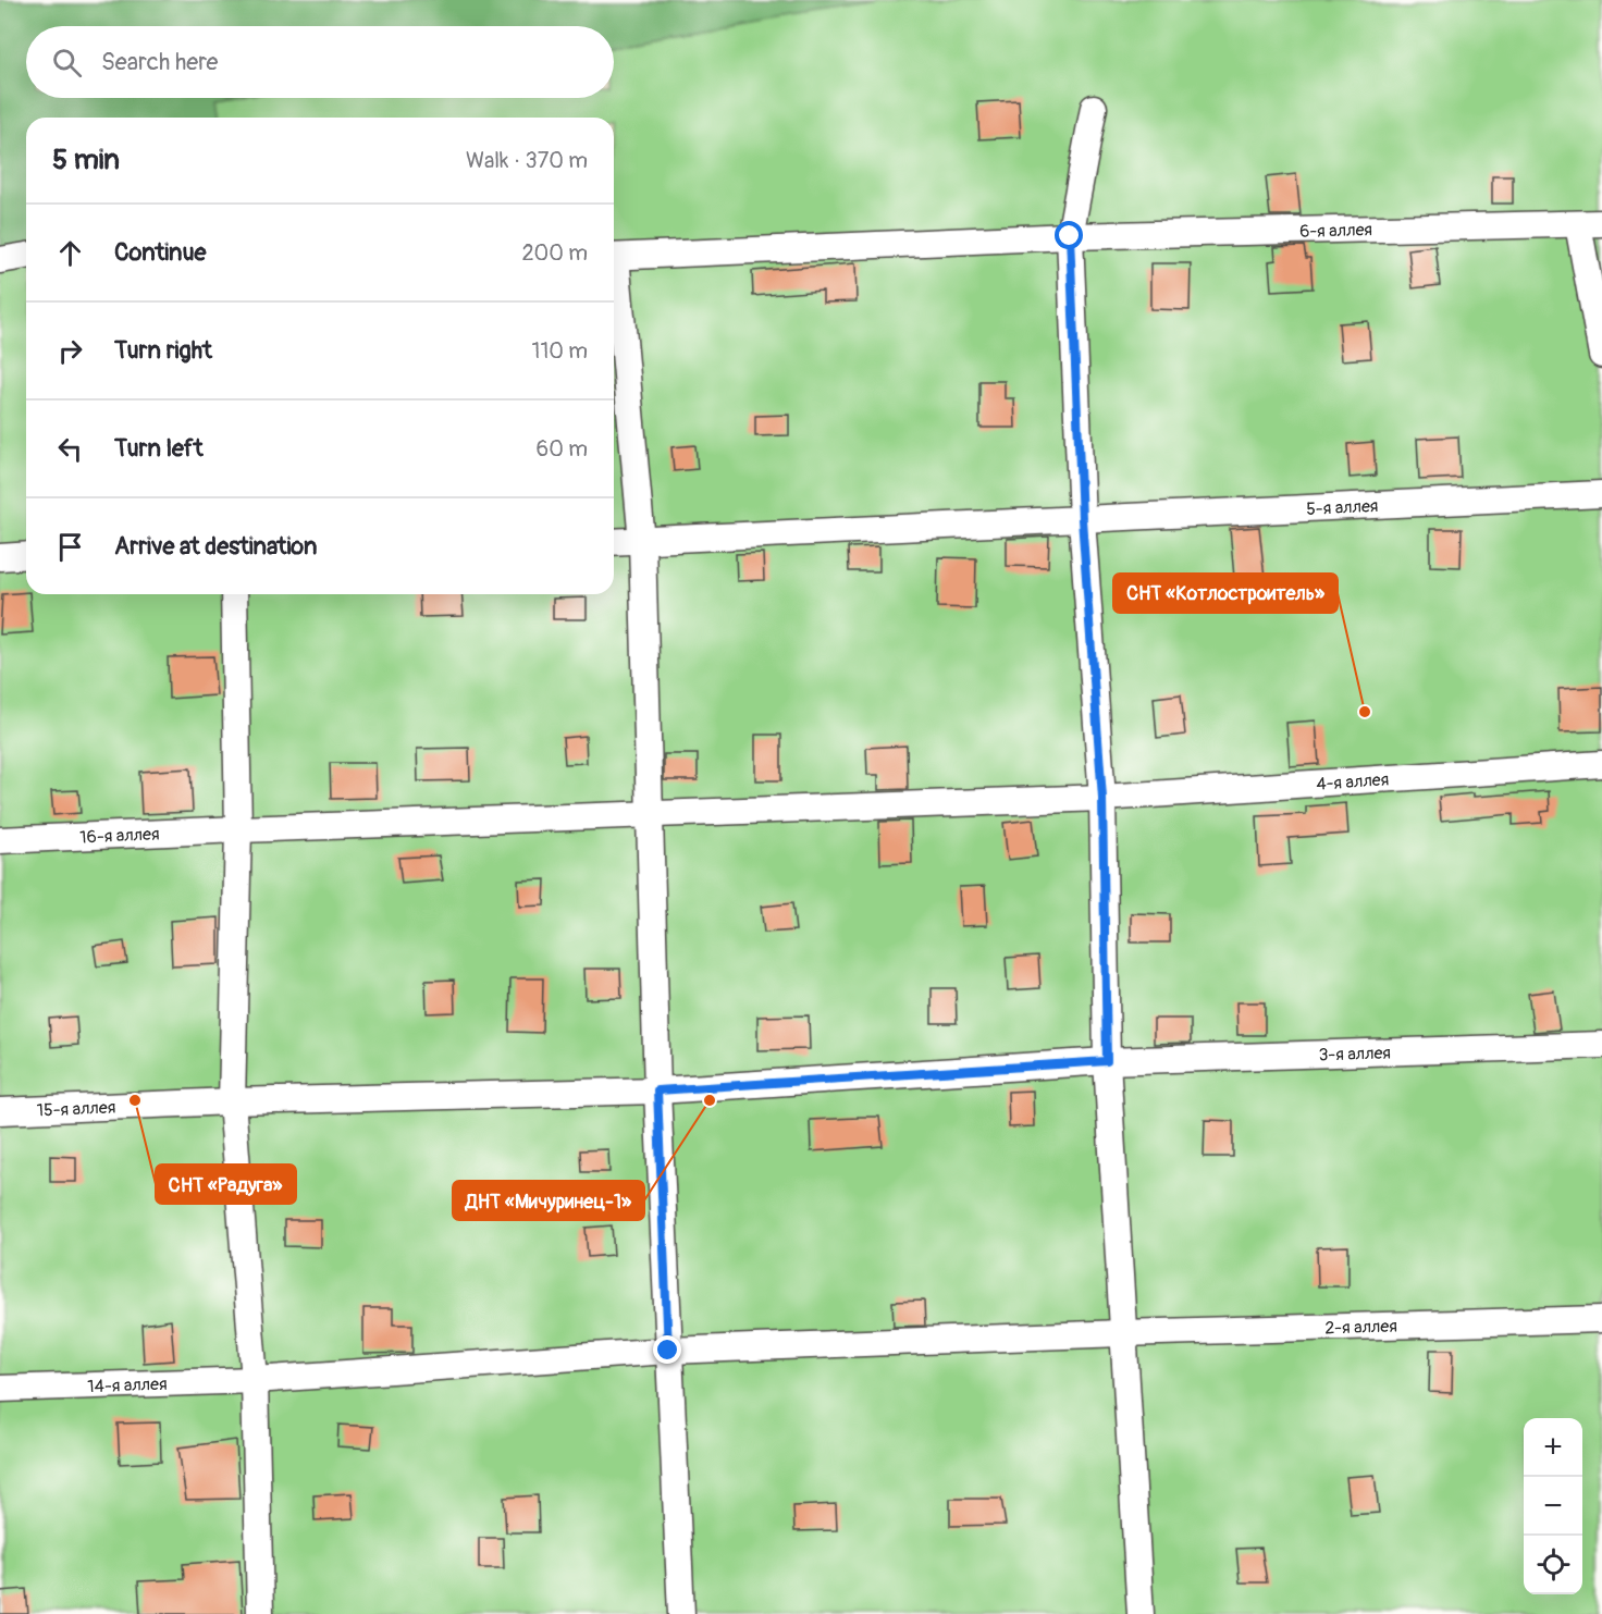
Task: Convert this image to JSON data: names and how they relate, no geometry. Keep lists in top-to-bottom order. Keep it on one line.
{"streets":{"street":["6-я аллея","5-я аллея","4-я аллея","16-я аллея","3-я аллея","15-я аллея","2-я аллея","14-я аллея"]},"crossings":[["4-я аллея","16-я аллея"],["3-я аллея","15-я аллея"],["2-я аллея","14-я аллея"]],"places":["СНТ «Котлостроитель»","СНТ «Радуга»","ДНТ «Мичуринец-1»"],"page":{"search":"Search here","heading":["5 min","Walk · 370 m"],"list":[["Continue","200 m"],["Turn right","110 m"],["Turn left","60 m"],"Arrive at destination"],"map_buttons":["+","−"]}}
